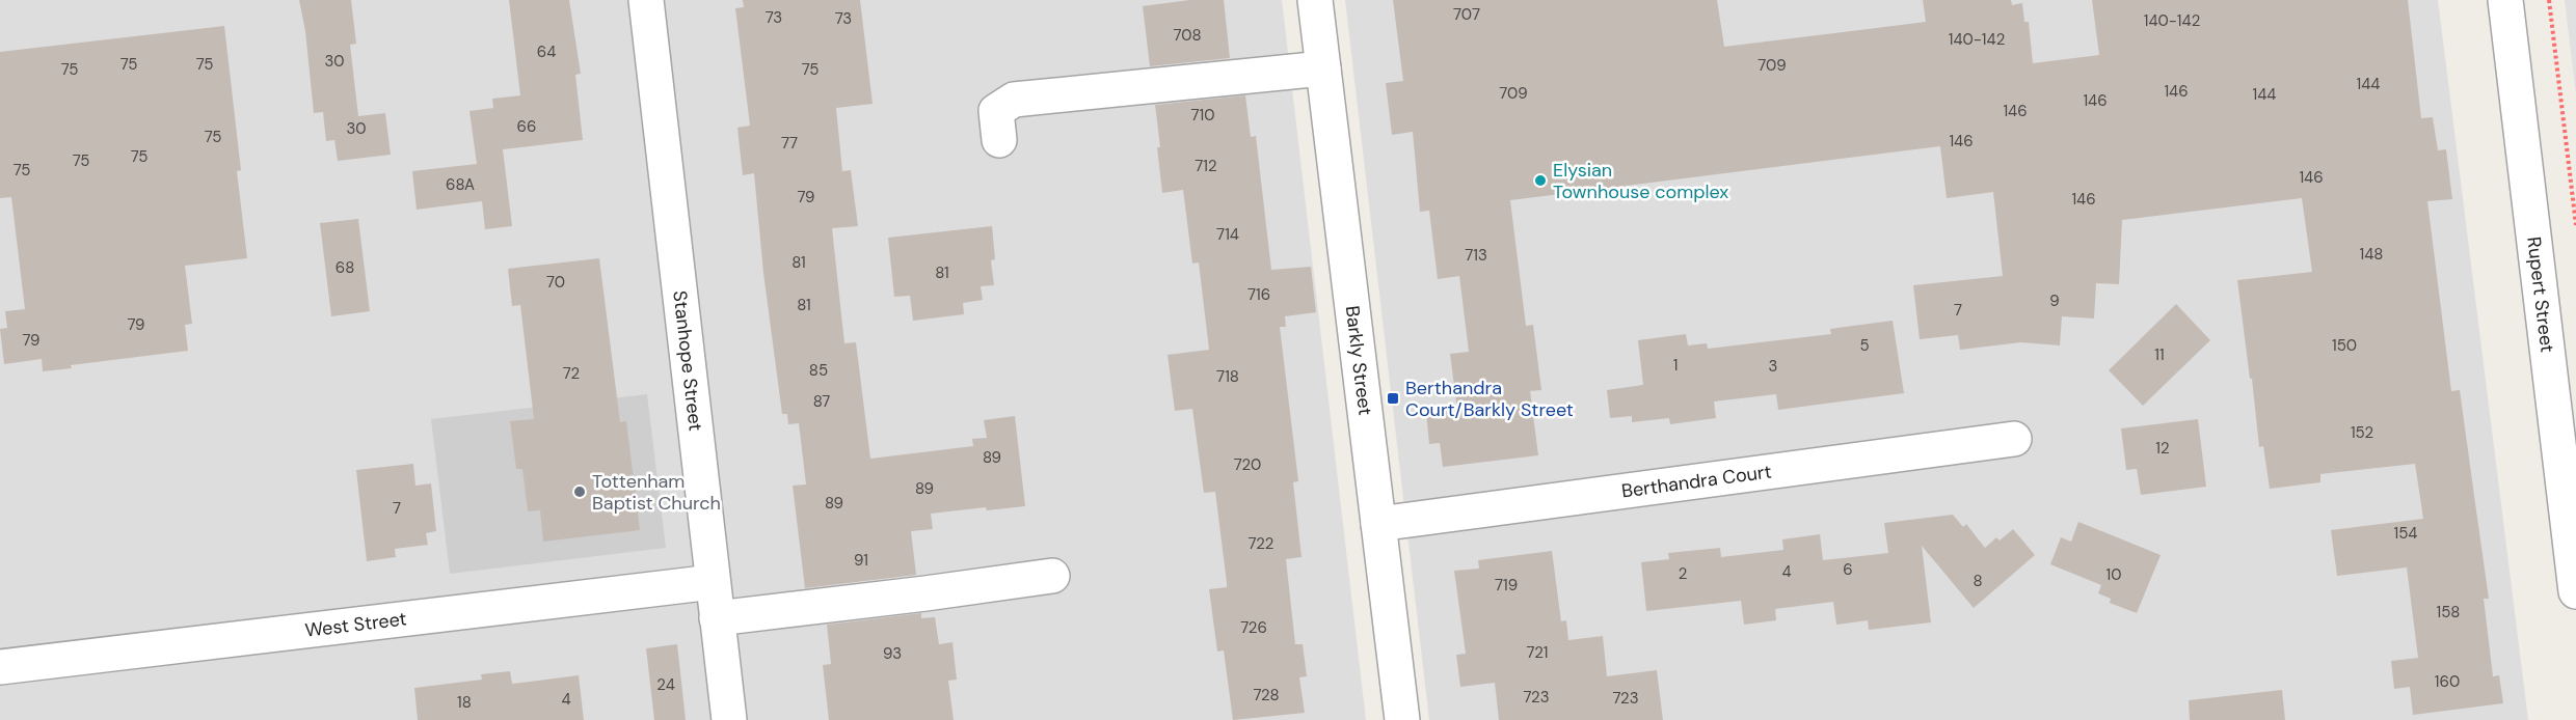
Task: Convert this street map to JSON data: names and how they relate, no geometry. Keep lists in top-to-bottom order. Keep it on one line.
{"streets":{"street":["Rupert Street","Stanhope Street","Barkly Street","Berthandra Court","West Street"]},"crossings":[["Stanhope Street","West Street"],["Barkly Street","Berthandra Court"]],"places":{"other":["Elysian Townhouse complex","Tottenham Baptist Church"],"transit":["Berthandra Court/Barkly Street"]},"house_numbers":["707","73","73","140-142","708","140-142","64","30","75","75","709","75","75","144","146","709","144","146","146","710","66","30","75","146","77","75","75","712","75","146","68A","79","146","714","148","713","81","68","81","70","716","9","81","7","79","79","5","150","11","1","3","85","72","718","87","152","12","89","720","89","89","7","154","722","91","6","4","2","10","8","719","158","726","721","93","160","24","728","723","723","4","18"]}
